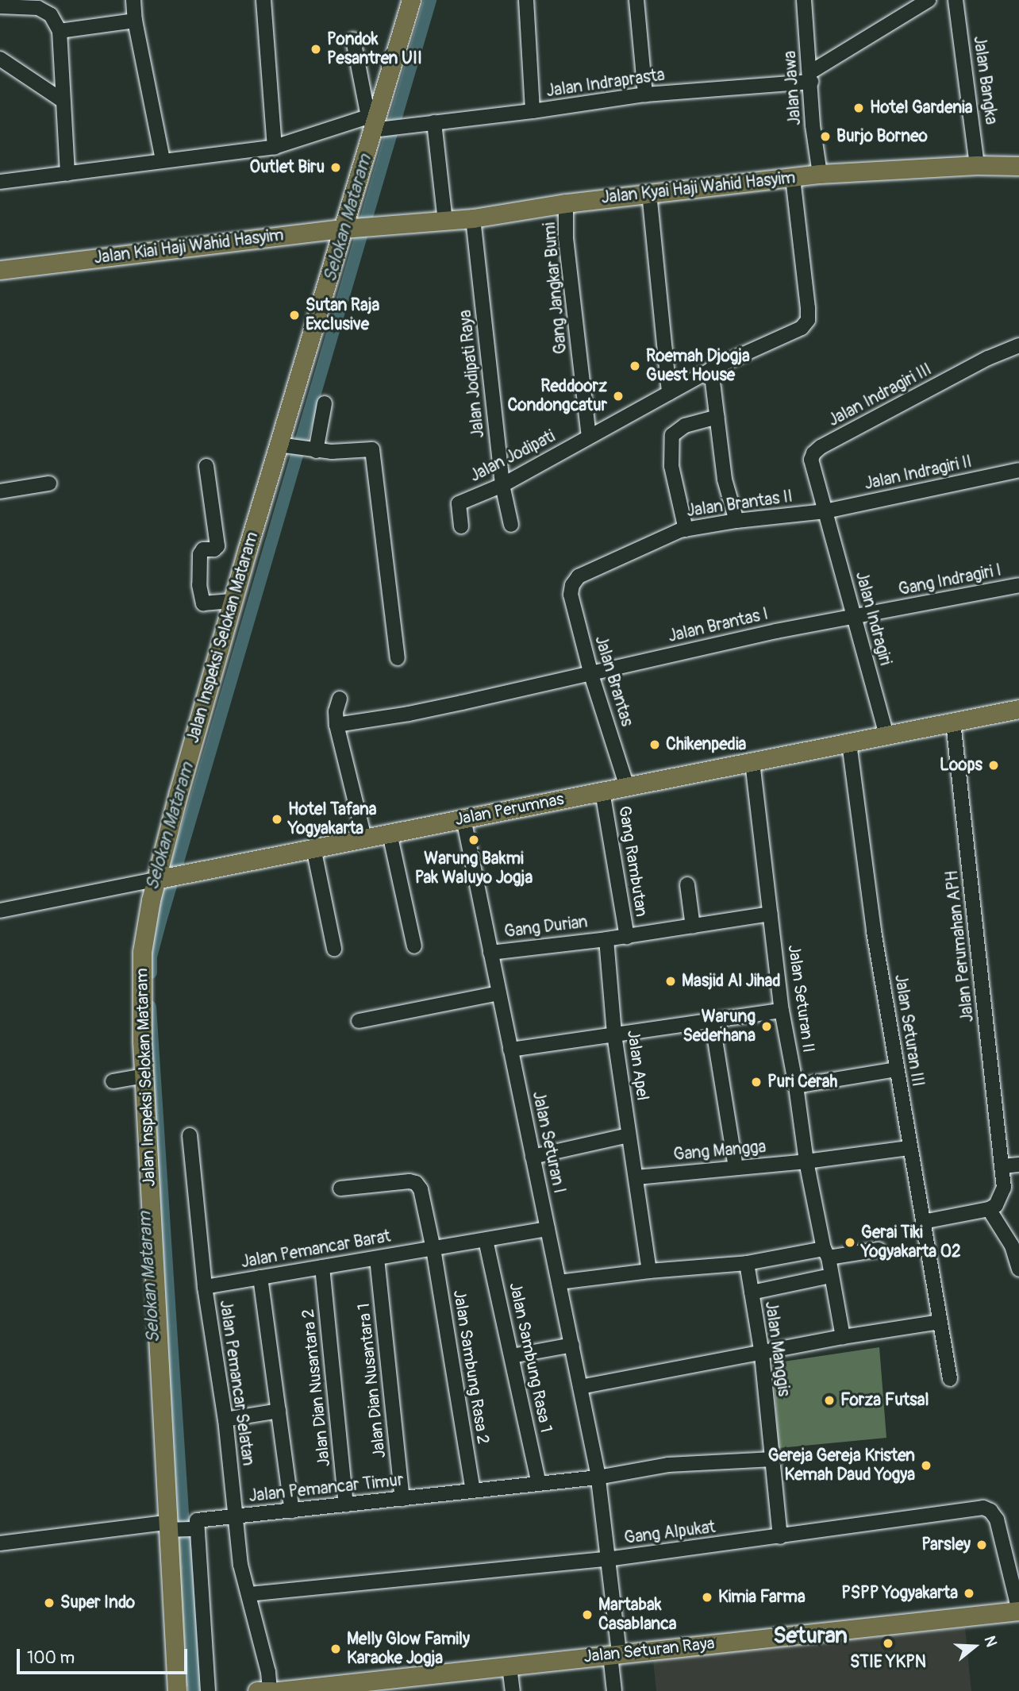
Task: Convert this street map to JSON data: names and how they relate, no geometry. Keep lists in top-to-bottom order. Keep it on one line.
{"streets":{"main road":["Jalan Kyai Haji Wahid Hasyim","Jalan Kiai Haji Wahid Hasyim","Jalan Inspeksi Selokan Mataram","Jalan Perumnas","Jalan Seturan Raya"],"street":["Jalan Bangka","Jalan Indraprasta","Jalan Jawa","Gang Jangkar Bumi","Jalan Jodipati Raya","Jalan Indragiri III","Jalan Jodipati","Jalan Indragiri II","Jalan Brantas II","Gang Indragiri I","Jalan Indragiri","Jalan Brantas I","Jalan Brantas","Gang Rambutan","Gang Durian","Jalan Perumahan APH","Jalan Seturan II","Jalan Seturan III","Jalan Apel","Jalan Seturan I","Gang Mangga","Jalan Pemancar Barat","Jalan Manggis","Jalan Sambung Rasa 1","Jalan Sambung Rasa 2","Jalan Dian Nusantara 1","Jalan Pemancar Selatan","Jalan Dian Nusantara 2","Jalan Pemancar Timur","Gang Alpukat"]},"crossings":[["Jalan Bangka","Jalan Kyai Haji Wahid Hasyim"],["Jalan Indraprasta","Jalan Jawa"],["Jalan Indraprasta","Jalan Inspeksi Selokan Mataram"],["Jalan Jawa","Jalan Kyai Haji Wahid Hasyim"],["Jalan Kyai Haji Wahid Hasyim","Jalan Kiai Haji Wahid Hasyim"],["Jalan Kyai Haji Wahid Hasyim","Gang Jangkar Bumi"],["Jalan Kyai Haji Wahid Hasyim","Jalan Jodipati Raya"],["Jalan Kyai Haji Wahid Hasyim","Jalan Jodipati"],["Jalan Kiai Haji Wahid Hasyim","Jalan Inspeksi Selokan Mataram"],["Gang Jangkar Bumi","Jalan Jodipati"],["Jalan Jodipati Raya","Jalan Jodipati"],["Jalan Indragiri III","Jalan Indragiri II"],["Jalan Indragiri III","Jalan Brantas II"],["Jalan Indragiri III","Jalan Indragiri"],["Jalan Indragiri II","Jalan Brantas II"],["Jalan Indragiri II","Jalan Indragiri"],["Jalan Brantas II","Jalan Indragiri"],["Jalan Brantas II","Jalan Brantas"],["Gang Indragiri I","Jalan Indragiri"],["Gang Indragiri I","Jalan Brantas I"],["Jalan Indragiri","Jalan Brantas I"],["Jalan Indragiri","Jalan Perumnas"],["Jalan Brantas I","Jalan Brantas"],["Jalan Inspeksi Selokan Mataram","Jalan Perumnas"],["Jalan Brantas","Jalan Perumnas"],["Jalan Perumnas","Gang Rambutan"],["Jalan Perumnas","Jalan Perumahan APH"],["Jalan Perumnas","Jalan Seturan II"],["Jalan Perumnas","Jalan Seturan III"],["Jalan Perumnas","Jalan Seturan I"],["Gang Durian","Jalan Apel"],["Gang Durian","Jalan Seturan I"],["Jalan Seturan II","Gang Mangga"],["Jalan Seturan III","Gang Mangga"],["Jalan Apel","Gang Mangga"],["Jalan Seturan I","Jalan Pemancar Barat"],["Jalan Seturan I","Jalan Pemancar Timur"],["Jalan Pemancar Barat","Jalan Sambung Rasa 1"],["Jalan Pemancar Barat","Jalan Sambung Rasa 2"],["Jalan Pemancar Barat","Jalan Dian Nusantara 1"],["Jalan Pemancar Barat","Jalan Pemancar Selatan"],["Jalan Pemancar Barat","Jalan Dian Nusantara 2"],["Jalan Manggis","Jalan Pemancar Timur"],["Jalan Manggis","Gang Alpukat"],["Jalan Sambung Rasa 1","Jalan Pemancar Timur"],["Jalan Sambung Rasa 2","Jalan Pemancar Timur"],["Jalan Dian Nusantara 1","Jalan Pemancar Timur"],["Jalan Pemancar Selatan","Jalan Pemancar Timur"],["Jalan Dian Nusantara 2","Jalan Pemancar Timur"],["Jalan Pemancar Timur","Gang Alpukat"],["Jalan Pemancar Timur","Jalan Seturan Raya"],["Gang Alpukat","Jalan Seturan Raya"]],"districts":["Seturan"],"water":["Selokan Mataram"],"places":["Pondok Pesantren UII","Hotel Gardenia","Burjo Borneo","Outlet Biru","Sutan Raja Exclusive","Roemah Djogja Guest House","Reddoorz Condongcatur","Chikenpedia","Loops","Hotel Tafana Yogyakarta","Warung Bakmi Pak Waluyo Jogja","Masjid Al Jihad","Warung Sederhana","Puri Cerah","Gerai Tiki Yogyakarta 02","Forza Futsal","Gereja Gereja Kristen Kemah Daud Yogya","Parsley","PSPP Yogyakarta","Kimia Farma","Super Indo","Martabak Casablanca","STIE YKPN","Melly Glow Family Karaoke Jogja"],"scale_bar":"100 m","north":"right"}
